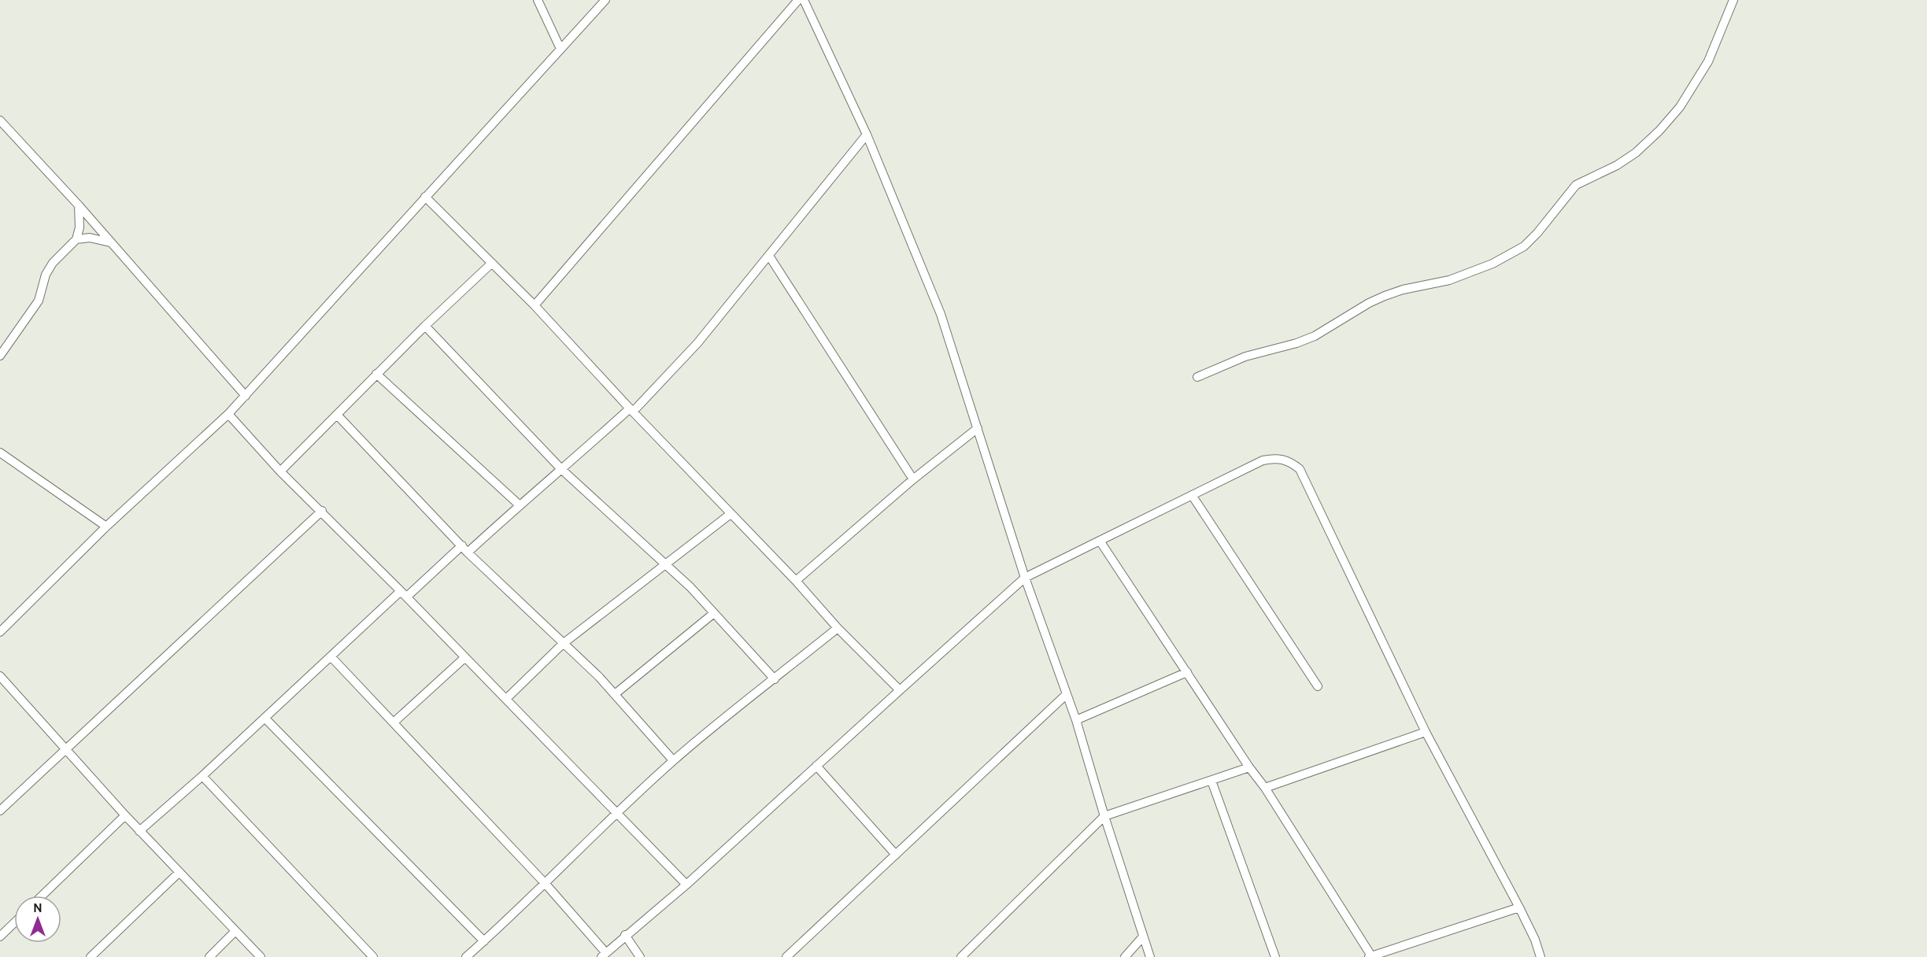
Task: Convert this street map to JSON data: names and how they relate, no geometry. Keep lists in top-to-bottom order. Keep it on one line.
{"north":"top"}
